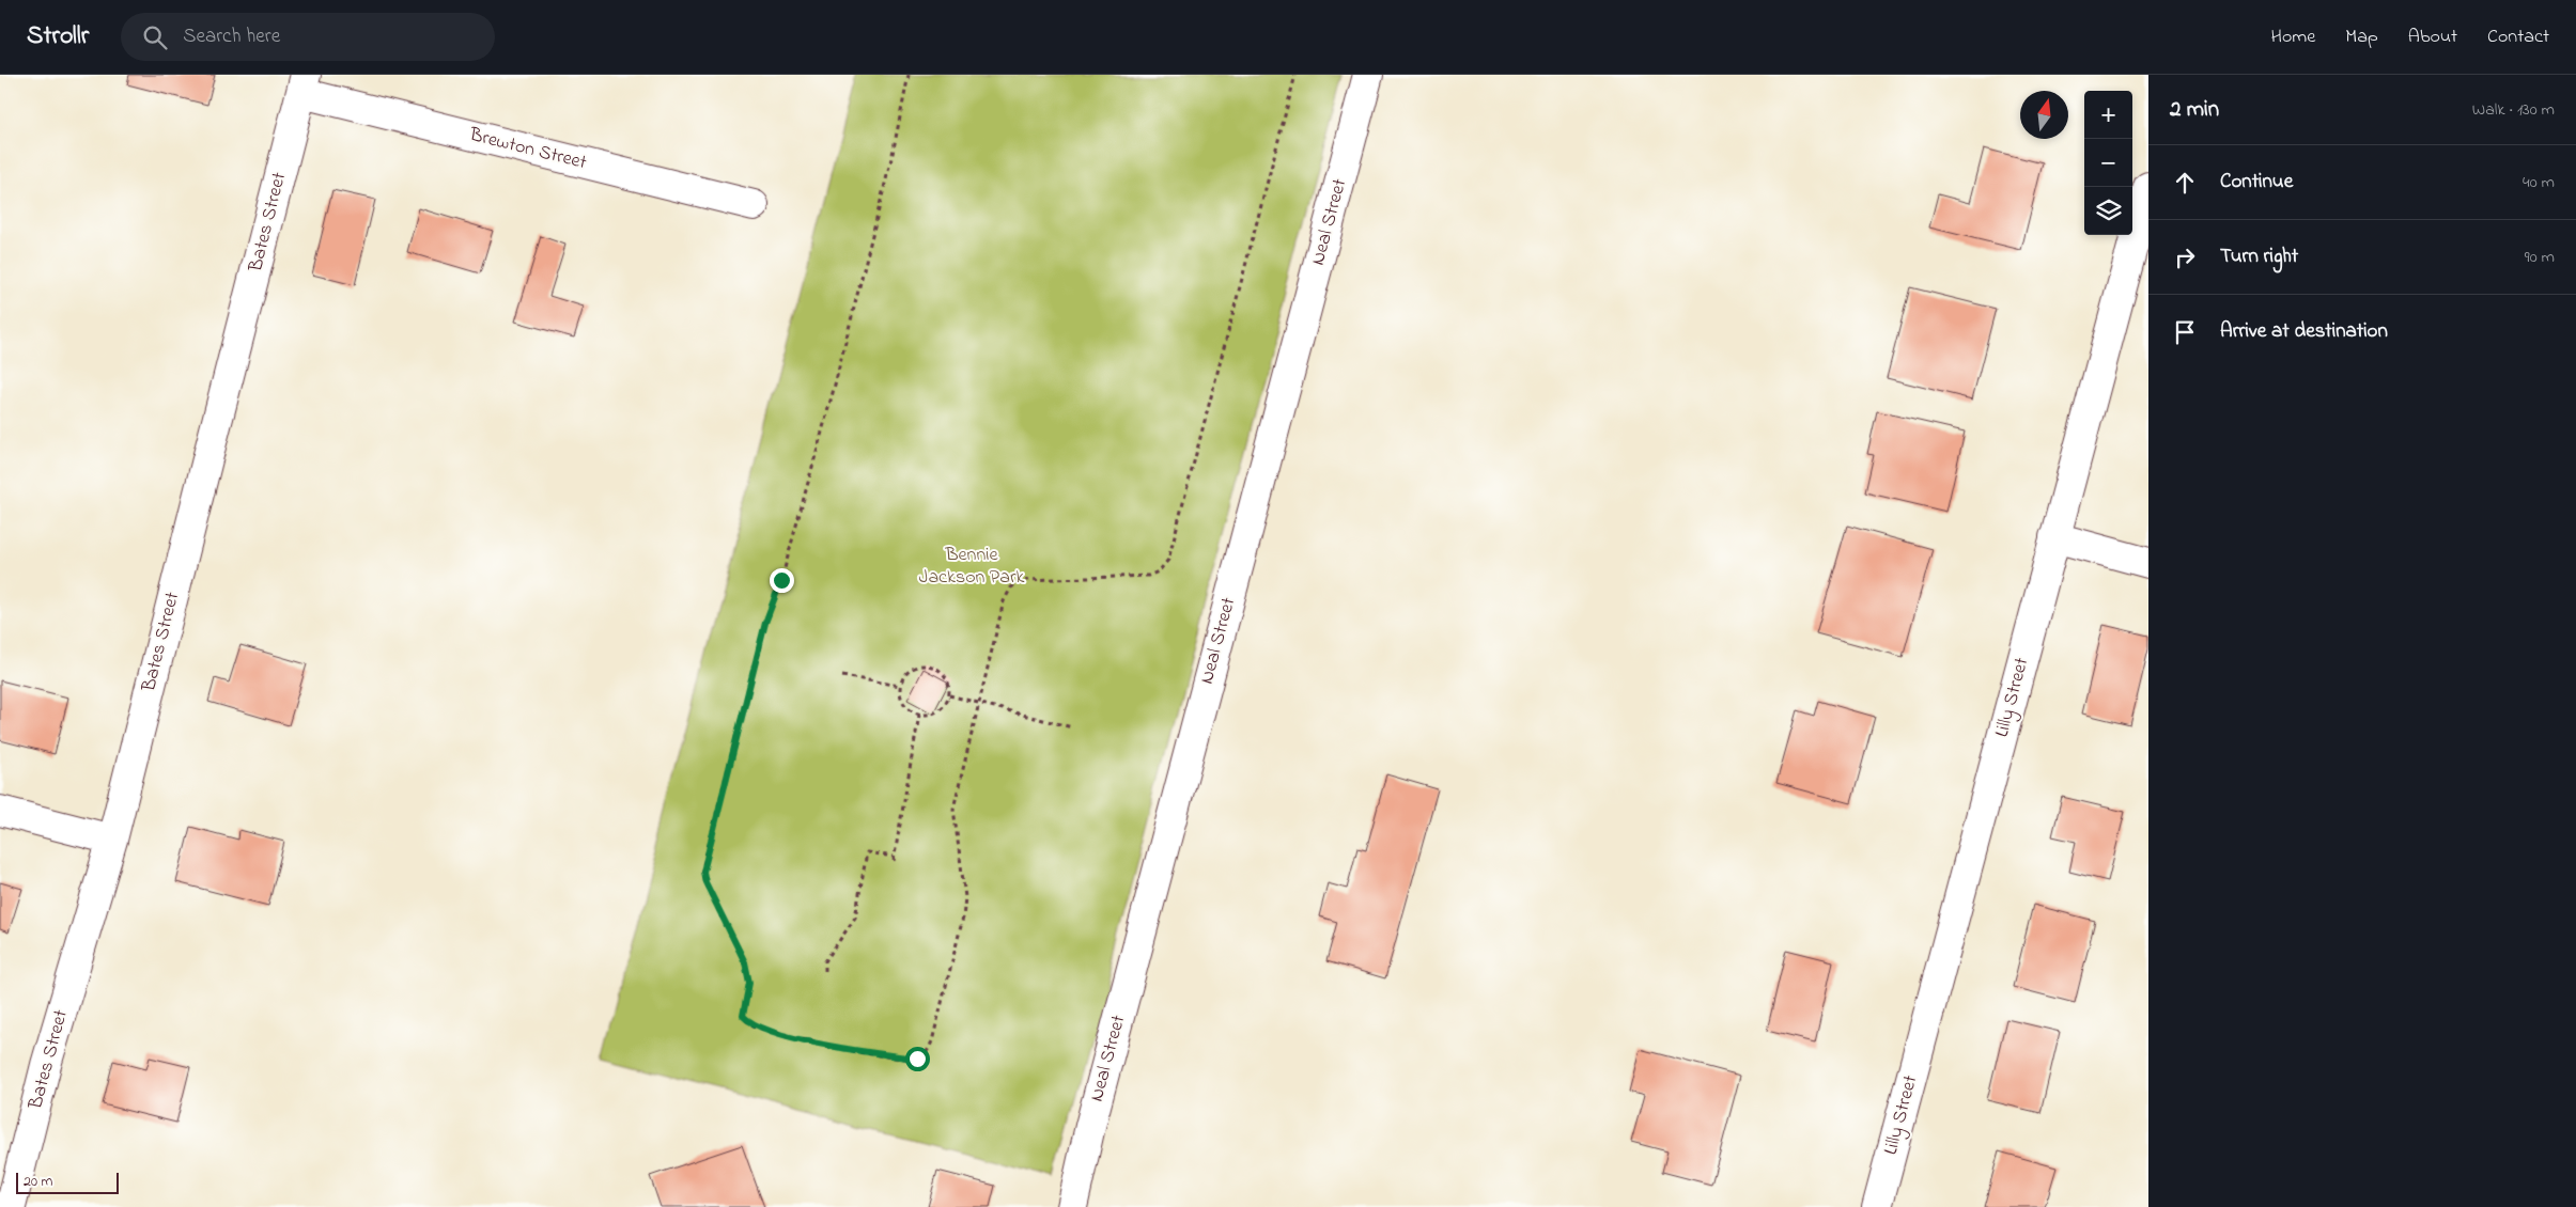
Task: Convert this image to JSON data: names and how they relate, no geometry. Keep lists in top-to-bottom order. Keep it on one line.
{"streets":{"street":["Brewton Street","Bates Street","Neal Street","Lilly Street"]},"crossings":[["Brewton Street","Bates Street"]],"parks":["Bennie Jackson Park"],"scale_bar":"20 m","north":"top","page":{"header":"Strollr","search":"Search here","nav":["Home","Map","About","Contact"],"heading":["2 min","Walk · 130 m"],"map_buttons":["+","−"],"list":[["Continue","40 m"],["Turn right","90 m"],"Arrive at destination"],"scale":"20 m"}}
